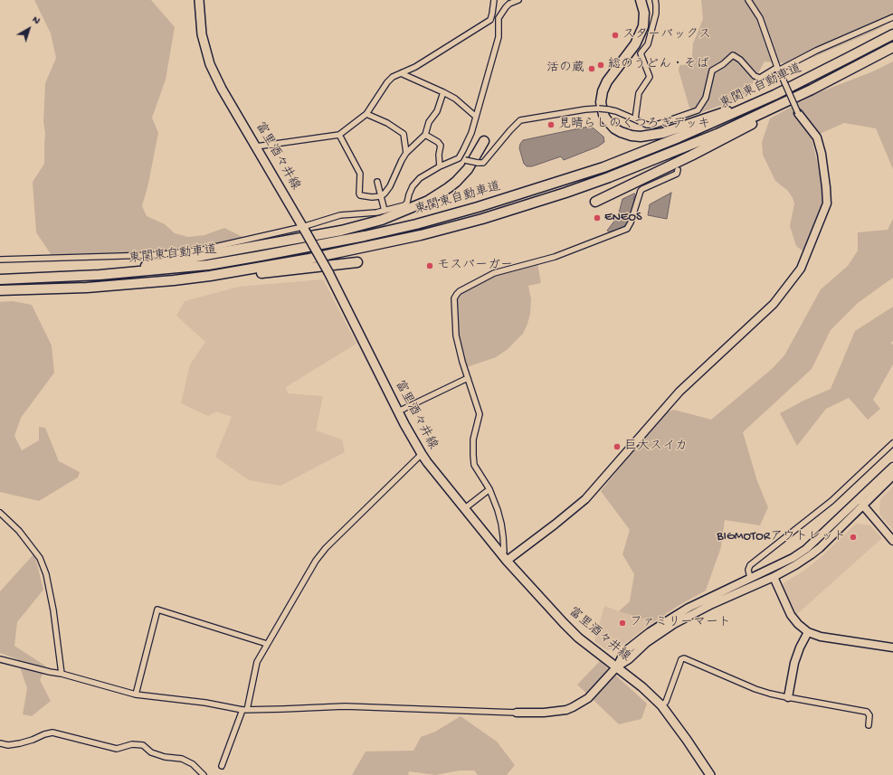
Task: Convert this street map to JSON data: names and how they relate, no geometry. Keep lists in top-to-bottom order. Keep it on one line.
{"streets":{"highway":["東関東自動車道"],"main road":["富里酒々井線"]},"places":["スターバックス","総のうどん・そば","活の蔵","見晴らしのくつろぎデッキ","ENEOS","モスバーガー","巨大スイカ","BIGMOTORアウトレット","ファミリーマート"],"north":"top right"}
